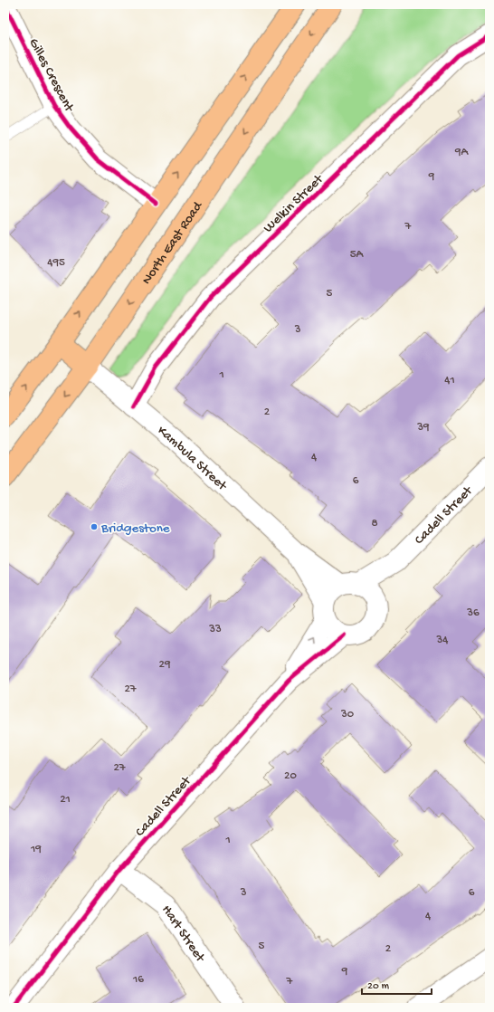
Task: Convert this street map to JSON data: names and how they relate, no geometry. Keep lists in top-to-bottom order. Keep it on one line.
{"streets":{"highway":["North East Road"],"street":["Gilles Crescent","Welkin Street","Kambula Street","Cadell Street","Hart Street"]},"crossings":[["Welkin Street","Kambula Street"],["North East Road","Kambula Street"],["Kambula Street","Cadell Street"],["Cadell Street","Hart Street"]],"places":["Bridgestone"],"house_numbers":["9A","9","7","5A","495","5","3","1","41","2","39","4","6","8","36","33","34","29","27","30","27","20","21","1","19","3","6","4","5","2","9","16","7"],"scale_bar":"20 m"}
